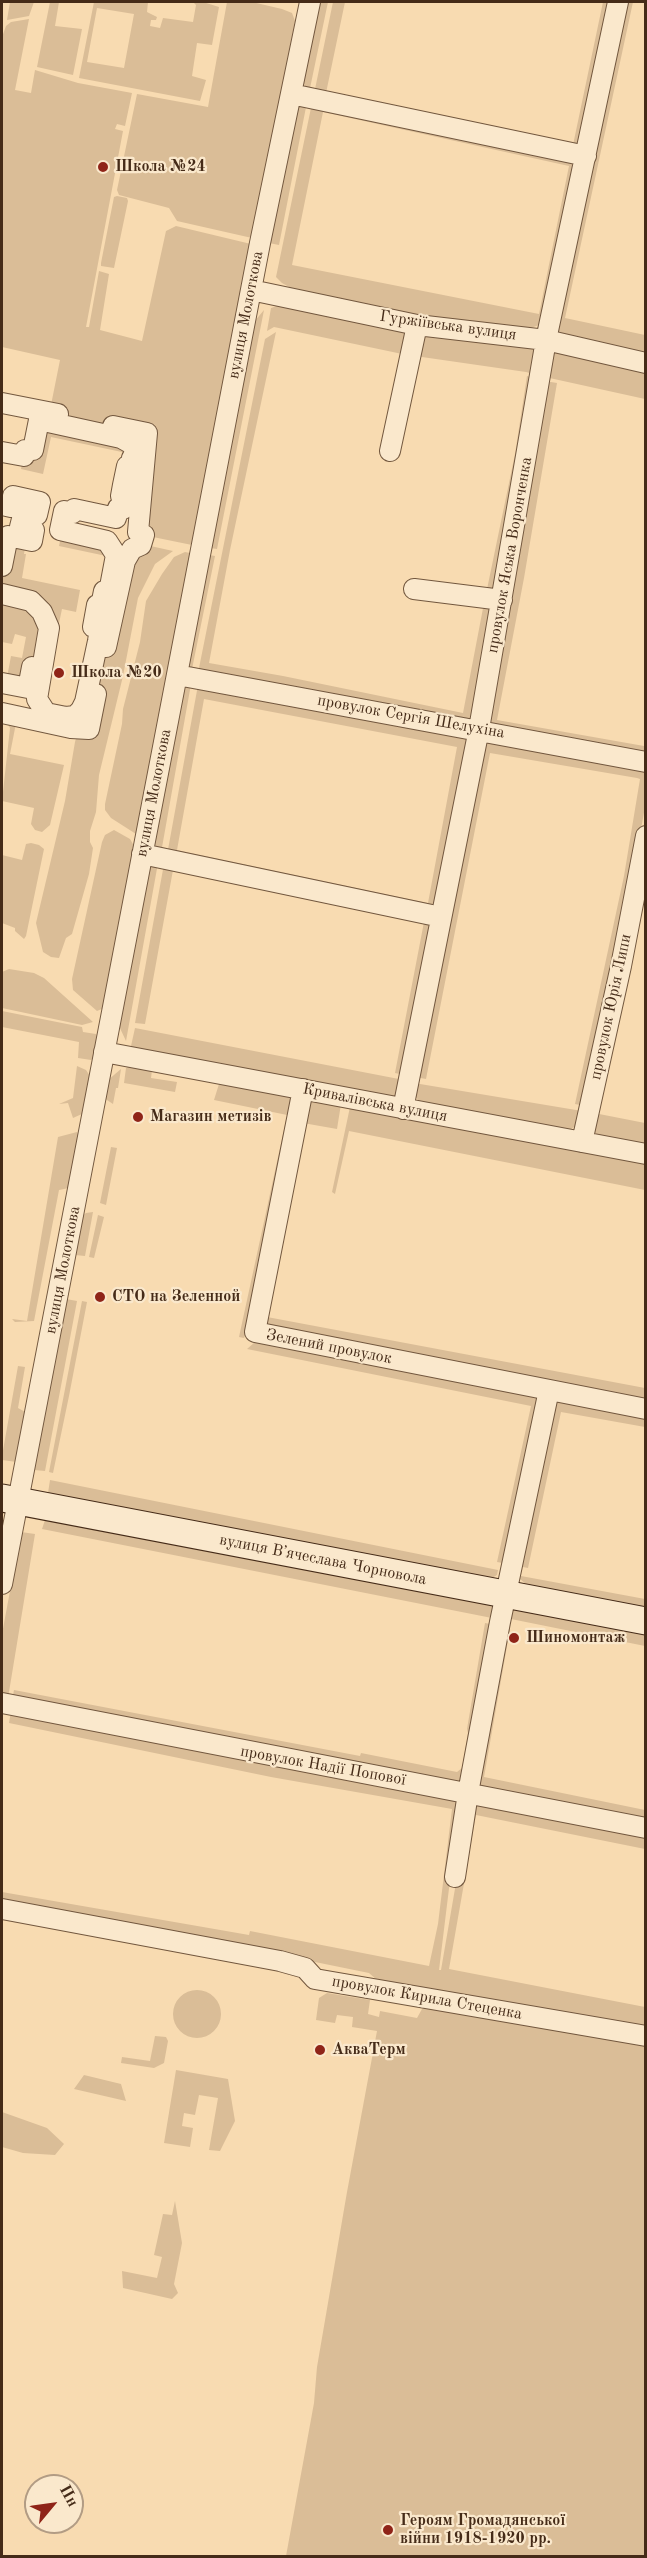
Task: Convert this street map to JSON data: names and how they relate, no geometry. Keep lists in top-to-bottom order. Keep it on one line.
{"streets":{"main road":["вулиця Вʼячеслава Чорновола"],"street":["вулиця Молоткова","Гуржіївська вулиця","провулок Яська Воронченка","провулок Сергія Шелухіна","провулок Юрія Липи","Кривалівська вулиця","Зелений провулок","провулок Надії Попової","провулок Кирила Стеценка"]},"crossings":[["вулиця Молоткова","Гуржіївська вулиця"],["вулиця Молоткова","провулок Сергія Шелухіна"],["вулиця Молоткова","Кривалівська вулиця"],["вулиця Молоткова","вулиця Вʼячеслава Чорновола"],["Гуржіївська вулиця","провулок Яська Воронченка"],["провулок Яська Воронченка","провулок Сергія Шелухіна"],["провулок Яська Воронченка","Кривалівська вулиця"],["провулок Юрія Липи","Кривалівська вулиця"],["Кривалівська вулиця","Зелений провулок"]],"places":["Школа №24","Школа №20","Магазин метизів","СТО на Зеленной","Шиномонтаж","АкваТерм","Героям Громадянської війни 1918-1920 рр."],"north":"top right"}
